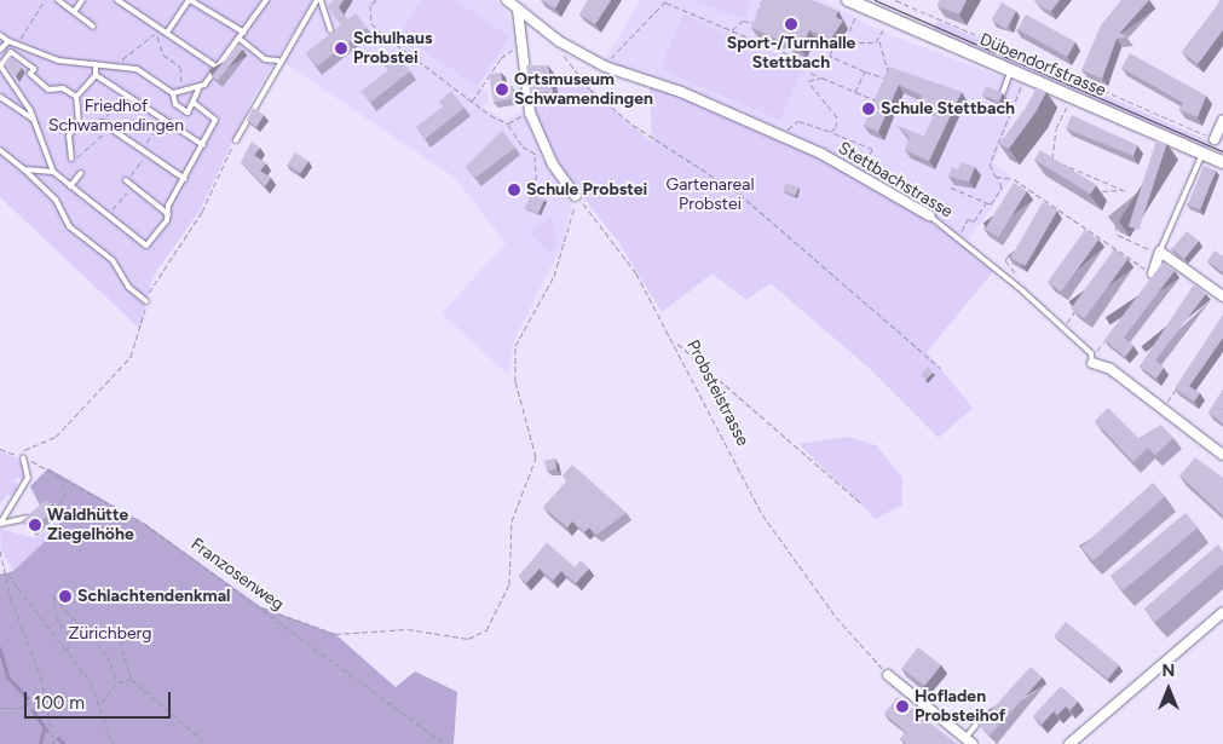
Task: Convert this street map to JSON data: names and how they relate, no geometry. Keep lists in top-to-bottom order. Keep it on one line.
{"streets":{"street":["Dübendorfstrasse","Stettbachstrasse"],"path":["Probsteistrasse","Franzosenweg"]},"parks":["Friedhof Schwamendingen","Gartenareal Probstei","Zürichberg"],"places":["Sport-/Turnhalle Stettbach","Schulhaus Probstei","Ortsmuseum Schwamendingen","Schule Stettbach","Schule Probstei","Waldhütte Ziegelhöhe","Schlachtendenkmal","Hofladen Probsteihof"],"scale_bar":"100 m","north":"top"}
